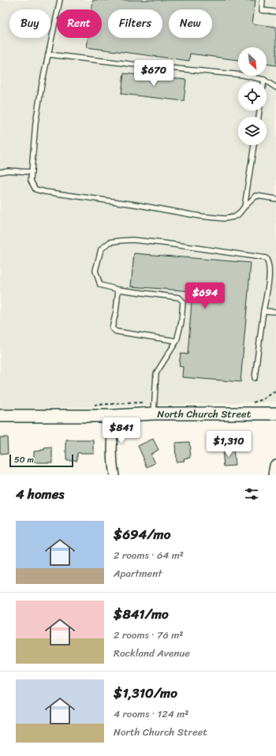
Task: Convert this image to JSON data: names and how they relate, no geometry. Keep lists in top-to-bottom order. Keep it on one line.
{"streets":{"main road":["North Church Street"]},"scale_bar":"50 m","north":"bottom right","page":{"chip":["Buy","Rent","Filters","New"],"price":["$670","$694","$841","$1,310"],"scale":"50 m","heading":"4 homes","list":[{"name":"$694/mo","note":"2 rooms · 64 m² · Apartment"},{"name":"$841/mo","note":"2 rooms · 76 m² · Rockland Avenue"},{"name":"$1,310/mo","note":"4 rooms · 124 m² · North Church Street"}]}}
